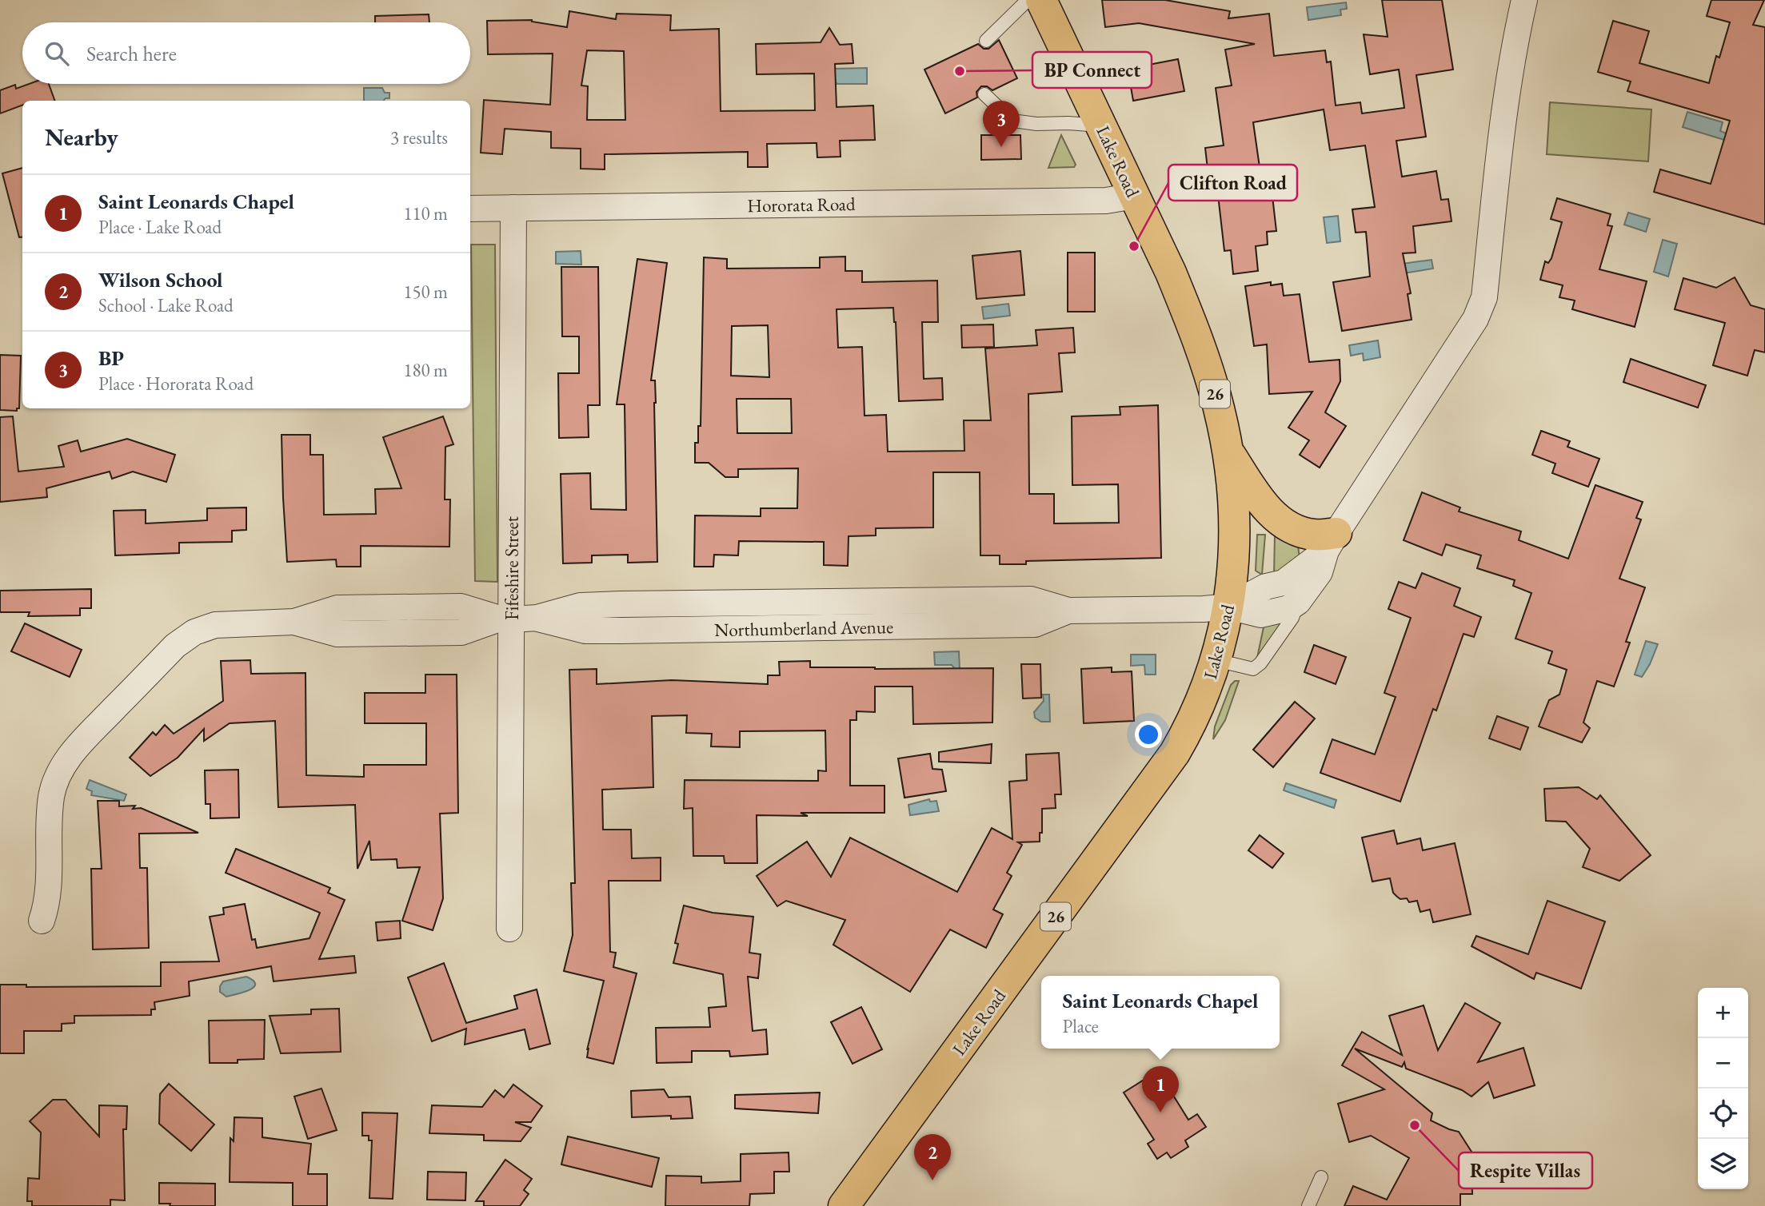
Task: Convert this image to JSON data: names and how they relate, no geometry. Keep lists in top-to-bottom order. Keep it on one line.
{"streets":{"main road":["Lake Road","26"],"street":["Hororata Road","Fifeshire Street","Northumberland Avenue"]},"crossings":[["Lake Road","Hororata Road"],["Lake Road","Northumberland Avenue"],["Hororata Road","Fifeshire Street"],["Fifeshire Street","Northumberland Avenue"]],"places":["BP Connect","Clifton Road","Respite Villas"],"page":{"search":"Search here","pins":["3","1","2"],"heading":["Nearby","3 results"],"list":[{"mark":"1","name":"Saint Leonards Chapel","note":"Place · Lake Road","value":"110 m"},{"mark":"2","name":"Wilson School","note":"School · Lake Road","value":"150 m"},{"mark":"3","name":"BP","note":"Place · Hororata Road","value":"180 m"}],"popup":["Saint Leonards Chapel","Place"],"map_buttons":["+","−"]}}
